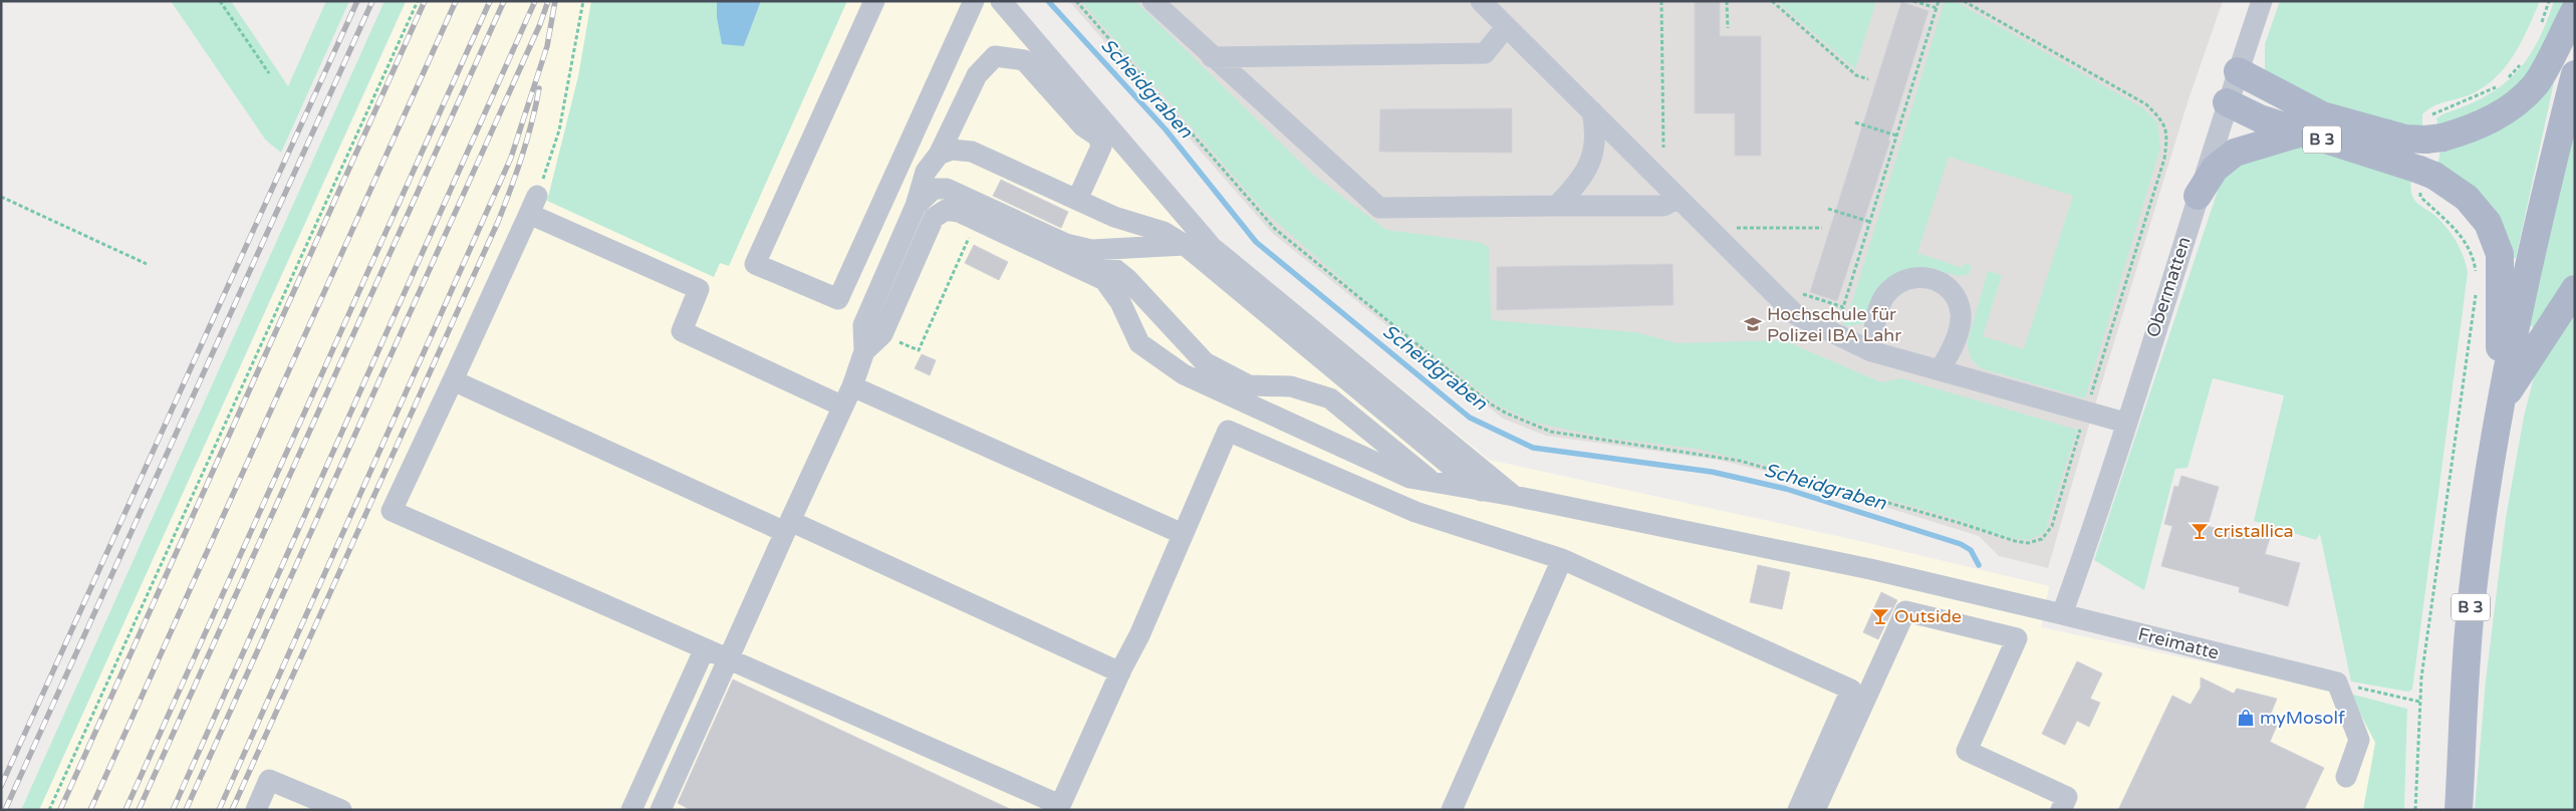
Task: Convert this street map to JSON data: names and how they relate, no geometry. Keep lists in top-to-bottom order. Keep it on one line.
{"streets":{"main road":["B 3"],"street":["Obermatten","Freimatte"]},"crossings":[["B 3","Obermatten"],["Obermatten","Freimatte"]],"water":["Scheidgraben"],"places":{"school or university":["Hochschule für Polizei IBA Lahr"],"bar":["cristallica","Outside"],"shop":["myMosolf"]}}
